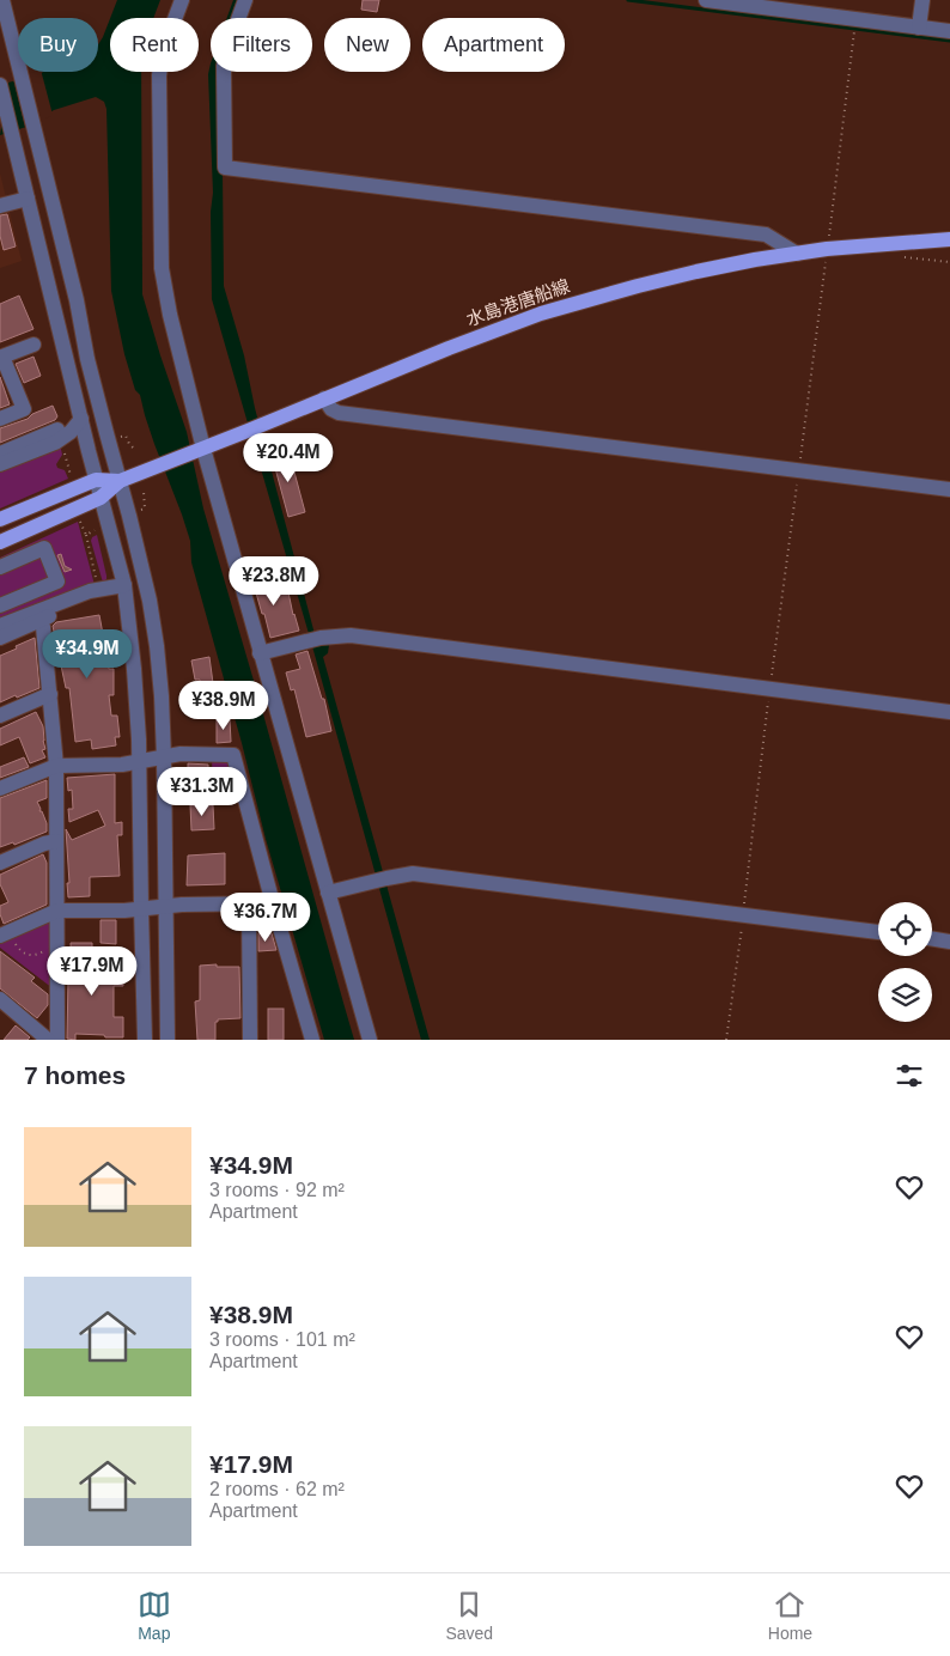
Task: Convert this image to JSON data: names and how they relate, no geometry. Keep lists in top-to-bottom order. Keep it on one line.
{"streets":{"main road":["水島港唐船線"]},"page":{"chip":["Buy","Rent","Filters","New","Apartment"],"price":["¥20.4M","¥23.8M","¥34.9M","¥38.9M","¥31.3M","¥36.7M","¥17.9M"],"heading":"7 homes","list":[{"name":"¥34.9M","note":"3 rooms · 92 m² · Apartment"},{"name":"¥38.9M","note":"3 rooms · 101 m² · Apartment"},{"name":"¥17.9M","note":"2 rooms · 62 m² · Apartment"}],"tabs":["Map","Saved","Home"]}}
